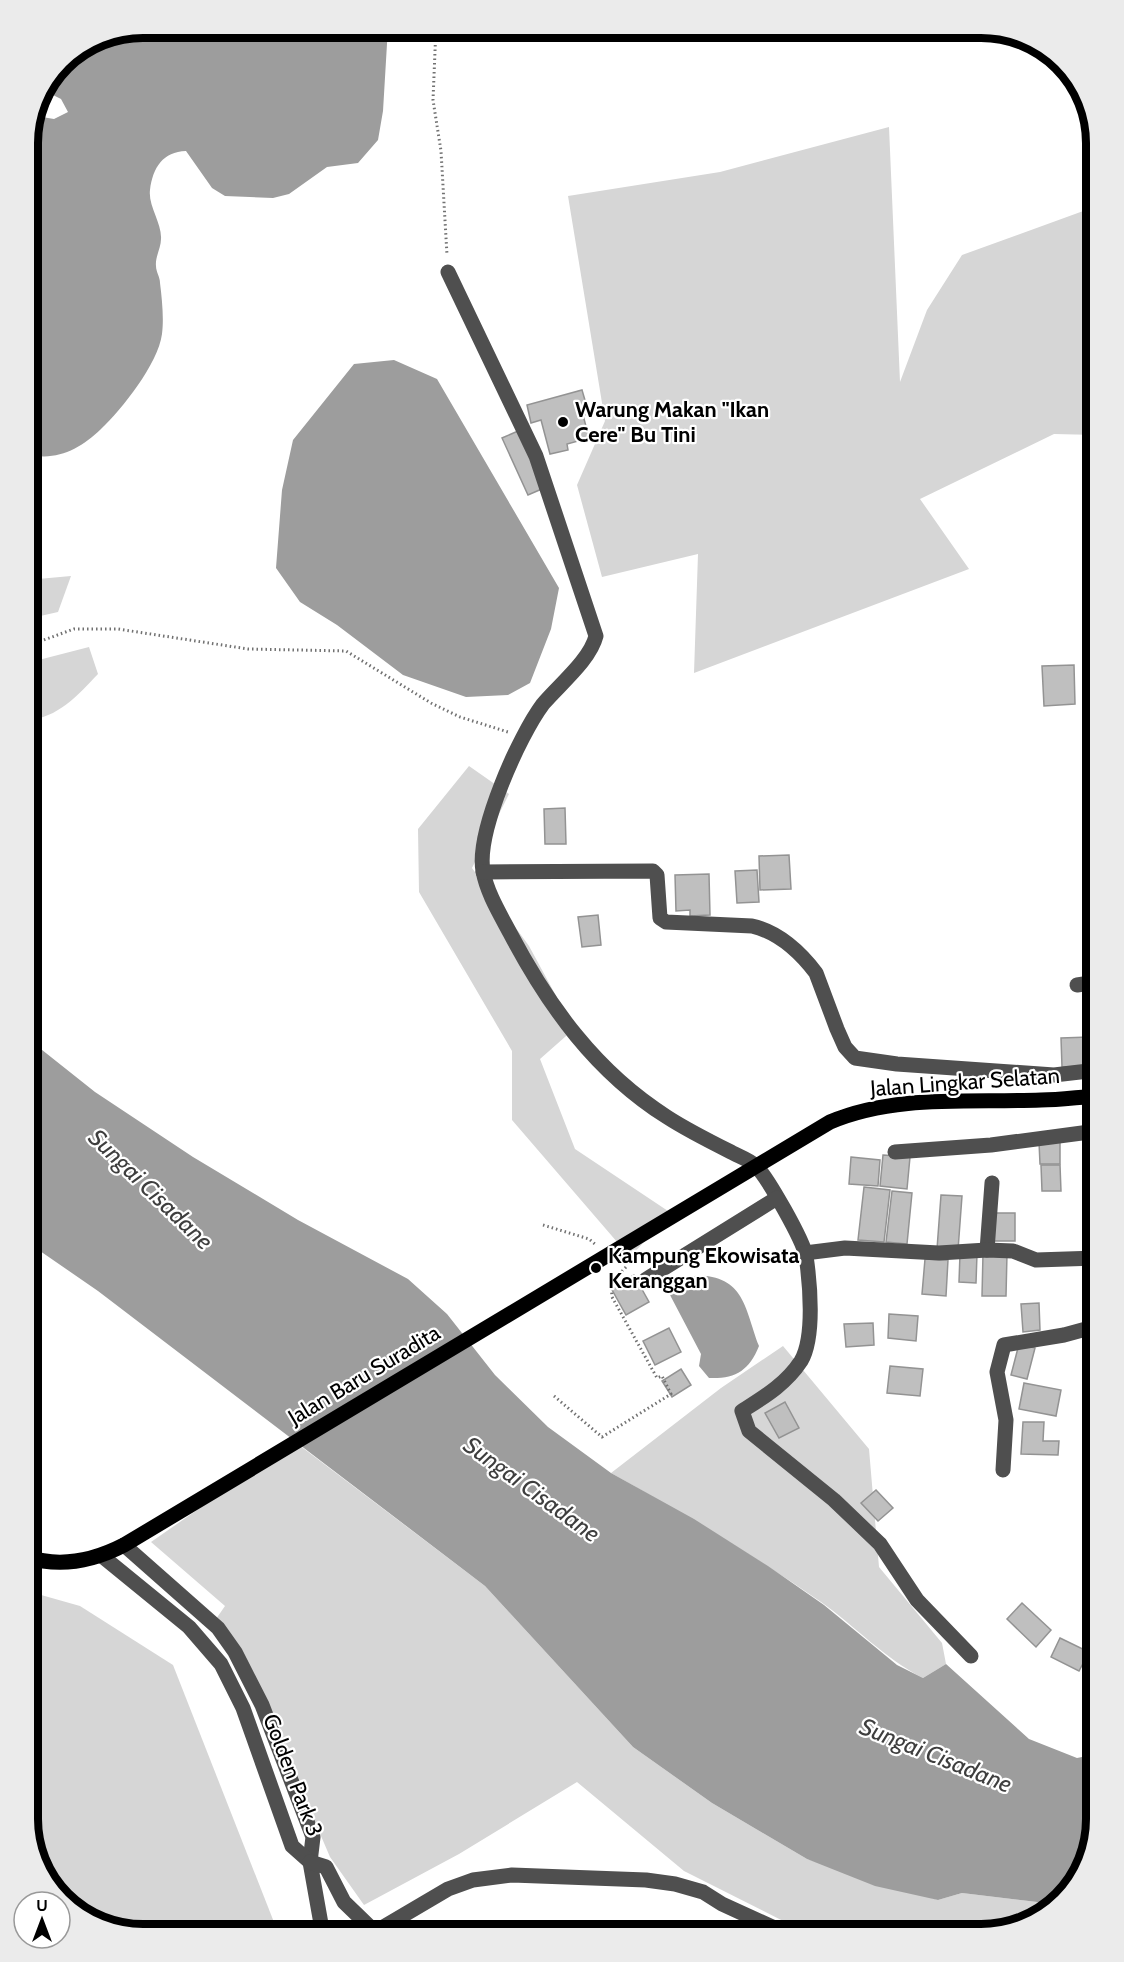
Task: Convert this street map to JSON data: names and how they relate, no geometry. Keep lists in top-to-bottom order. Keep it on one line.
{"streets":{"main road":["Jalan Lingkar Selatan","Jalan Baru Suradita"],"street":["Golden Park 3"]},"crossings":[["Jalan Lingkar Selatan","Jalan Baru Suradita"],["Jalan Baru Suradita","Golden Park 3"]],"water":["Sungai Cisadane"],"places":["Warung Makan \"Ikan Cere\" Bu Tini","Kampung Ekowisata Keranggan"],"north":"top"}
